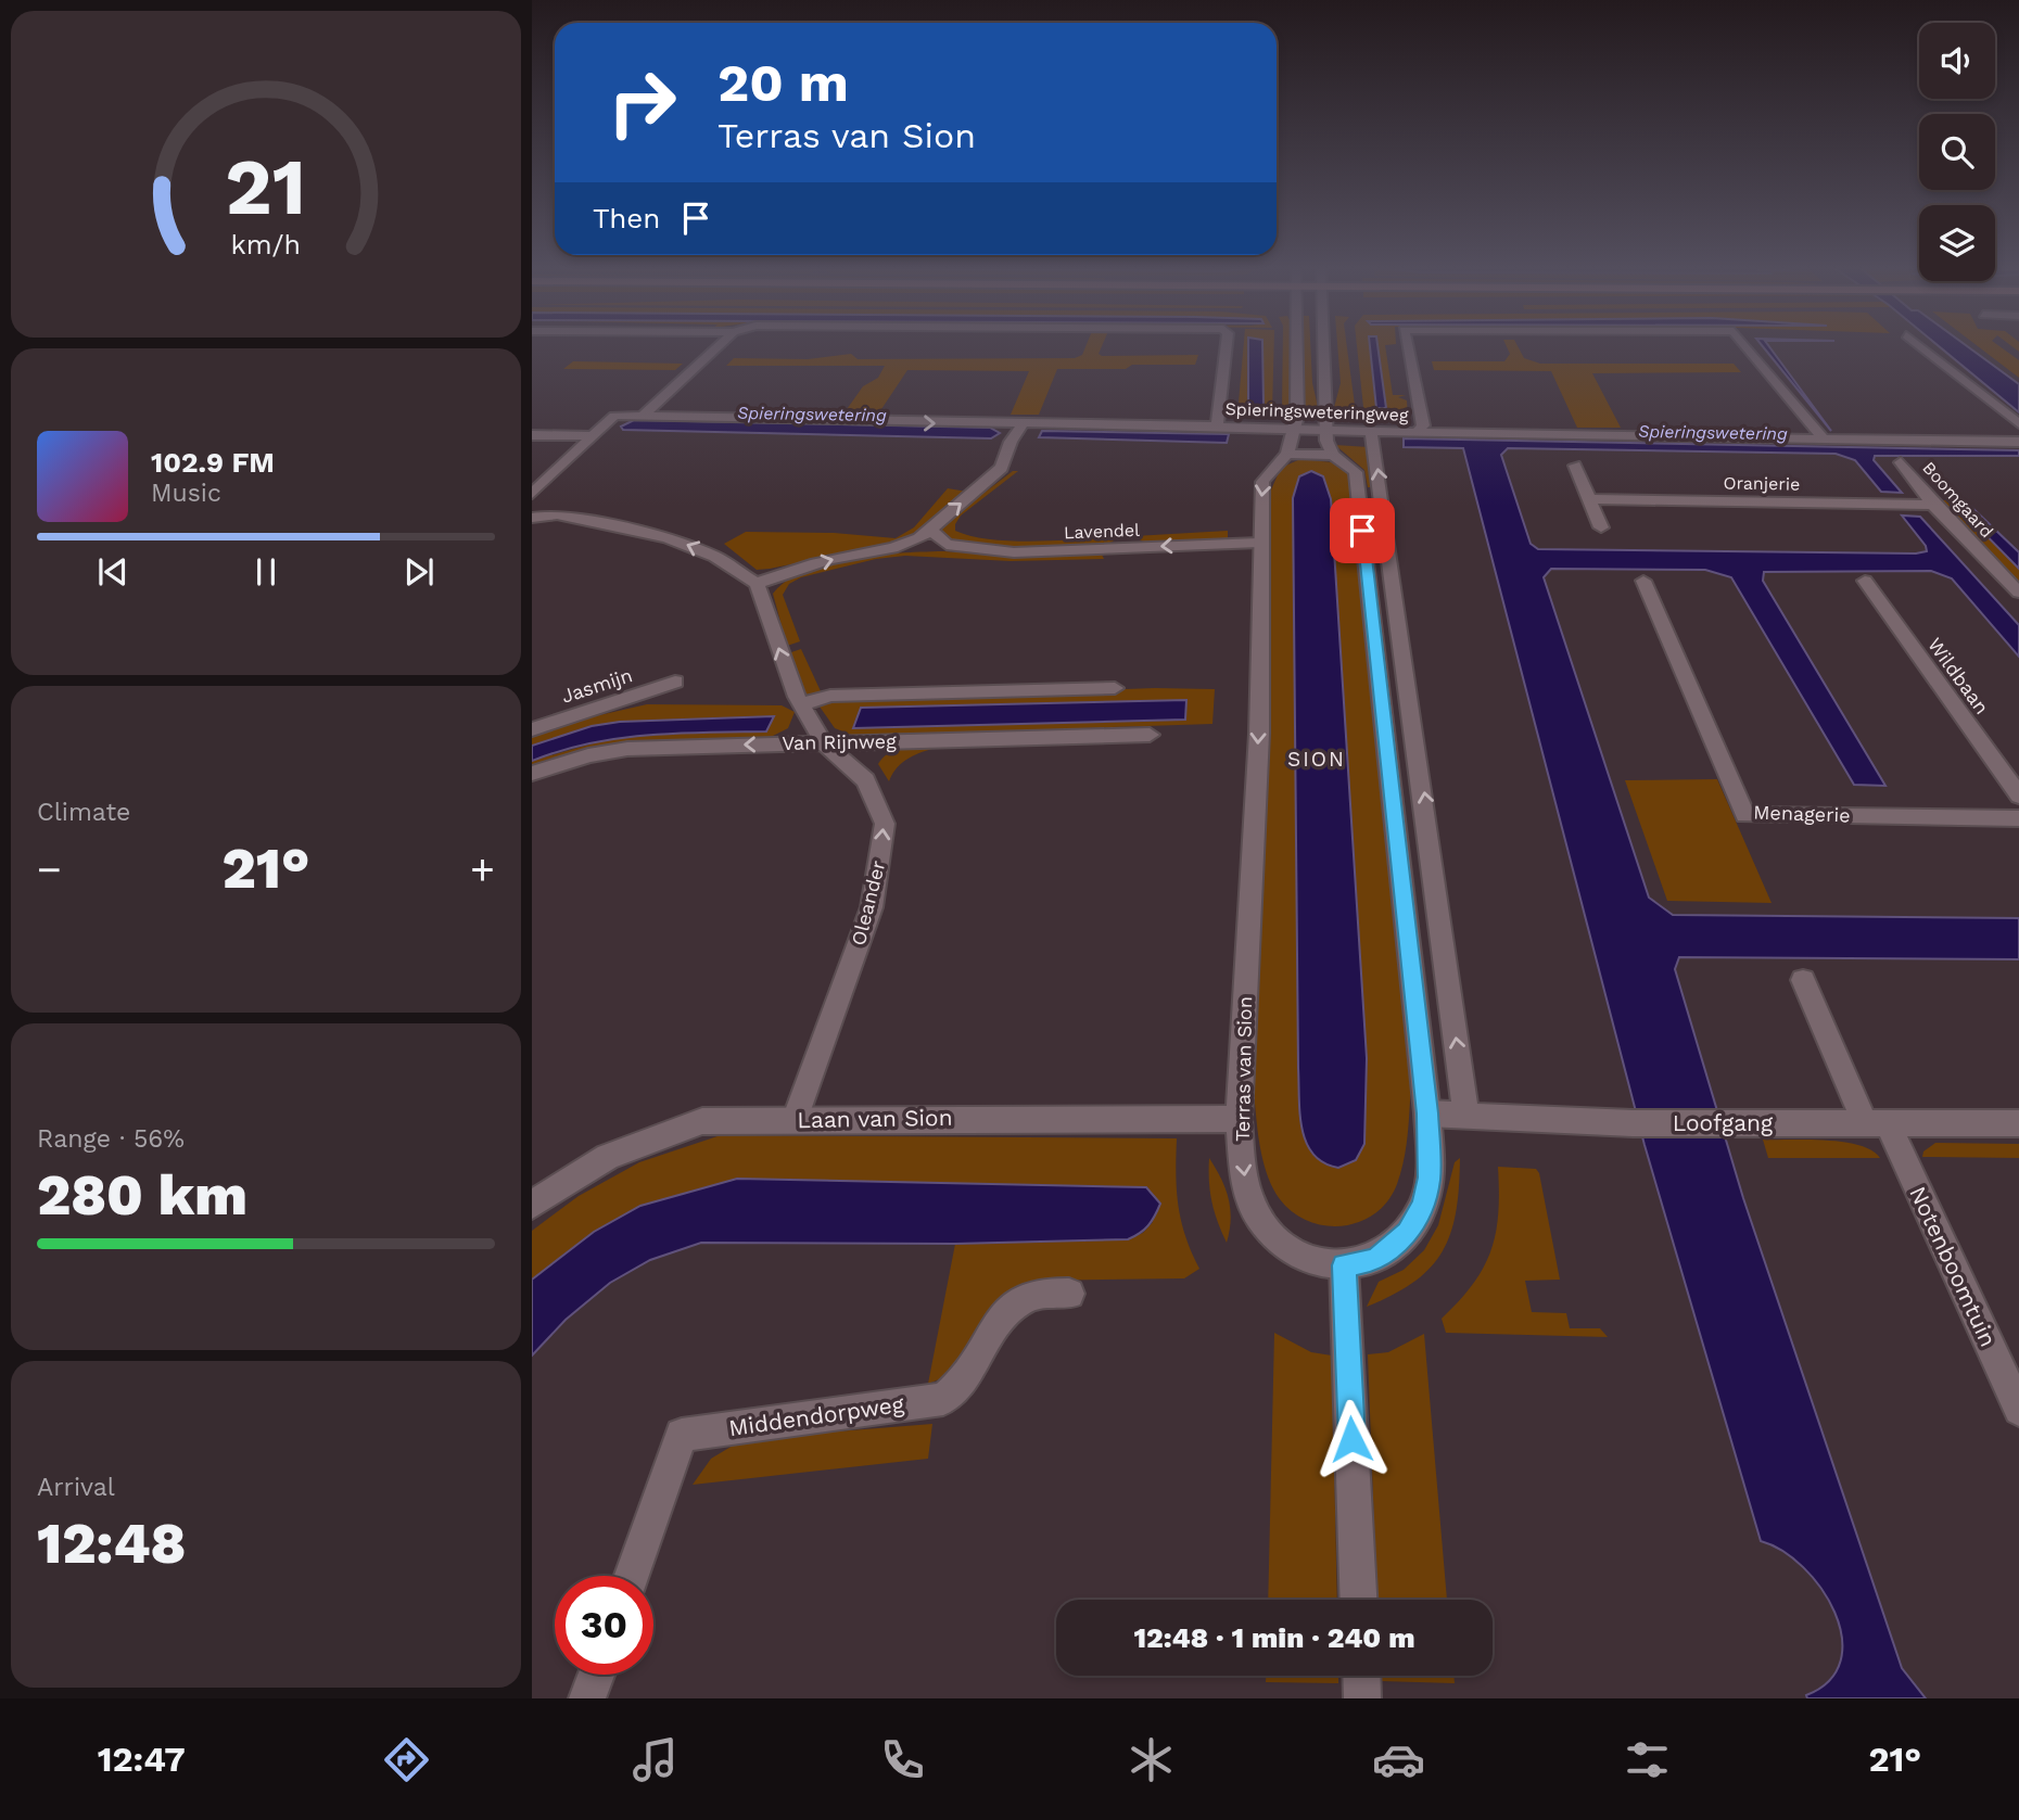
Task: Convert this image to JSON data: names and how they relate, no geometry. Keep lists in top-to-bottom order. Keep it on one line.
{"streets":{"street":["Spieringsweteringweg","Oranjerie","Boomgaard","Lavendel","Wildbaan","Jasmijn","Van Rijnweg","Menagerie","Oleander","Terras van Sion","Laan van Sion","Loofgang","Notenboomtuin","Middendorpweg"]},"crossings":[["Spieringsweteringweg","Lavendel"],["Spieringsweteringweg","Terras van Sion"],["Oranjerie","Boomgaard"],["Lavendel","Oleander"],["Lavendel","Terras van Sion"],["Van Rijnweg","Oleander"],["Oleander","Laan van Sion"],["Terras van Sion","Laan van Sion"],["Terras van Sion","Loofgang"],["Loofgang","Notenboomtuin"]],"one_way":["Van Rijnweg","Oleander"],"districts":["SION"],"water":["Spieringswetering"],"page":{"turn":["20 m","Terras van Sion"],"then":"Then","song":["102.9 FM","Music"],"tile":["Climate",["Range · 56%","280 km"],["Arrival","12:48"]],"heat":["−","21°","+"],"limit":"30","trip":"12:48 · 1 min · 240 m","tabs":["12:47","21°"],"gauge":["21","km/h"]}}
